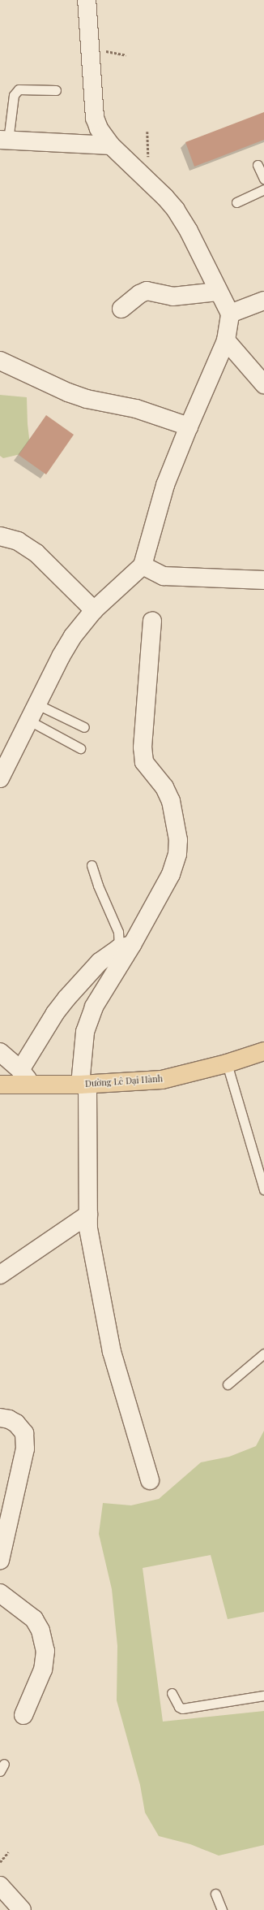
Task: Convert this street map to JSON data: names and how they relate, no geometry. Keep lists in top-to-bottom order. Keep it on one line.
{"streets":{"main road":["Đường Lê Đại Hành"]}}
